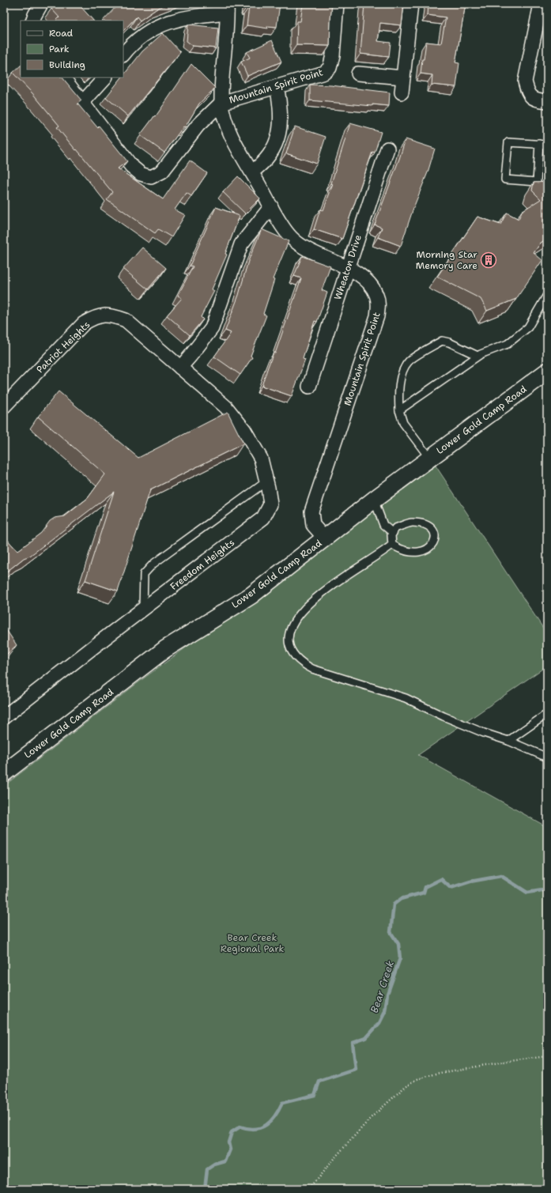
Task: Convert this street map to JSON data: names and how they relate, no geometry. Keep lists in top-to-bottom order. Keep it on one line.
{"streets":{"street":["Mountain Spirit Point","Wheaton Drive","Patriot Heights","Lower Gold Camp Road","Freedom Heights"]},"crossings":[["Mountain Spirit Point","Wheaton Drive"],["Mountain Spirit Point","Lower Gold Camp Road"],["Patriot Heights","Freedom Heights"]],"water":["Bear Creek"],"parks":["Bear Creek Regional Park"],"places":{"building":["Morning Star Memory Care"]},"legend":["Road","Park","Building"]}
